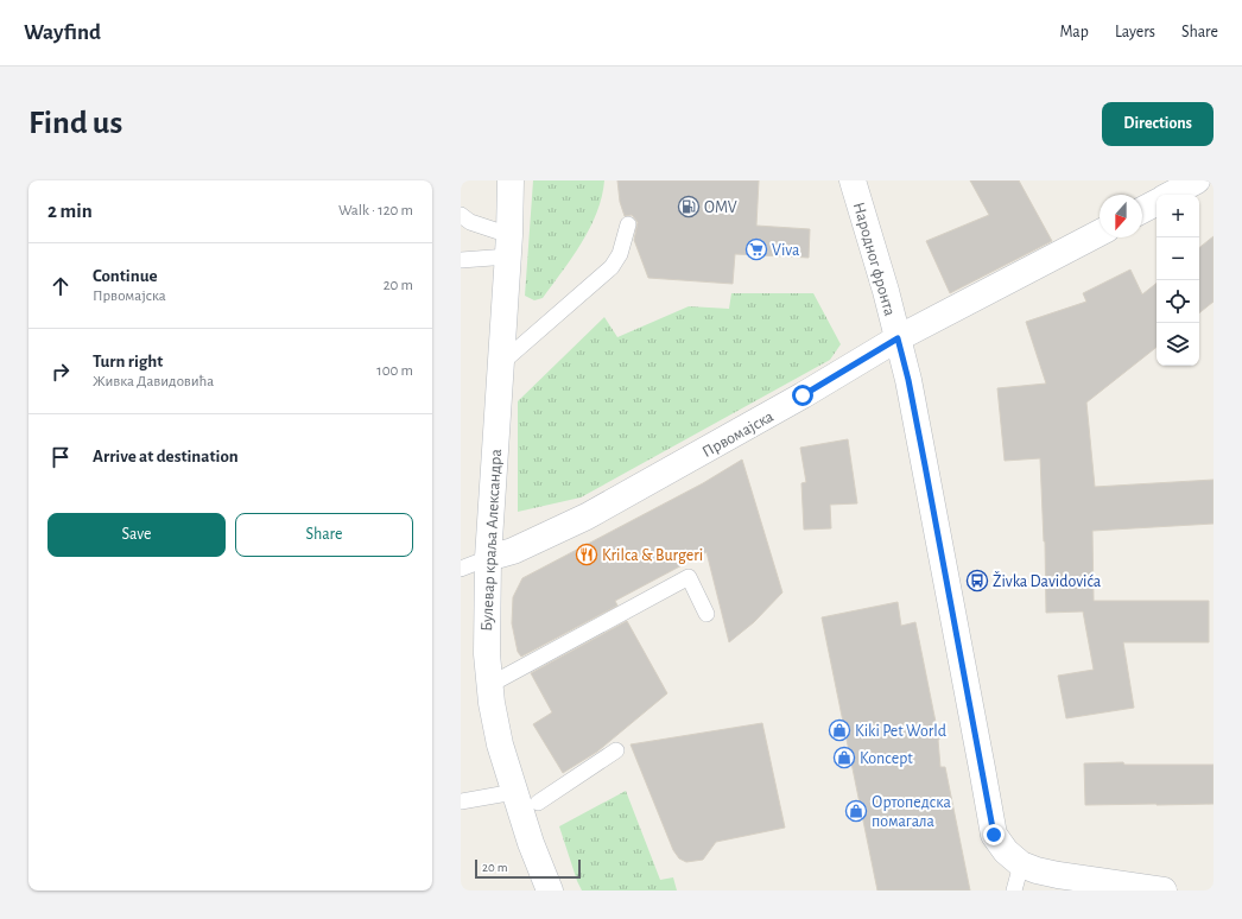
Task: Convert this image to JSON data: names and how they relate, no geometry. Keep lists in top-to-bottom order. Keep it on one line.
{"streets":{"street":["Народног фронта","Првомајска","Булевар краља Александра"]},"crossings":[["Народног фронта","Првомајска"],["Првомајска","Булевар краља Александра"]],"places":{"fuel station":["OMV"],"supermarket":["Viva"],"restaurant":["Krilca & Burgeri"],"bus stop":["Živka Davidovića"],"shop":["Kiki Pet World","Koncept","Ортопедска помагала"]},"scale_bar":"20 m","north":"bottom","page":{"header":"Wayfind","nav":["Map","Layers","Share"],"buttons":["Directions",["Save","Share"]],"title":"Find us","heading":["2 min","Walk · 120 m"],"map_buttons":["+","−"],"list":[["Continue","Првомајска","20 m"],["Turn right","Живка Давидовића","100 m"],"Arrive at destination"],"scale":"20 m"}}
